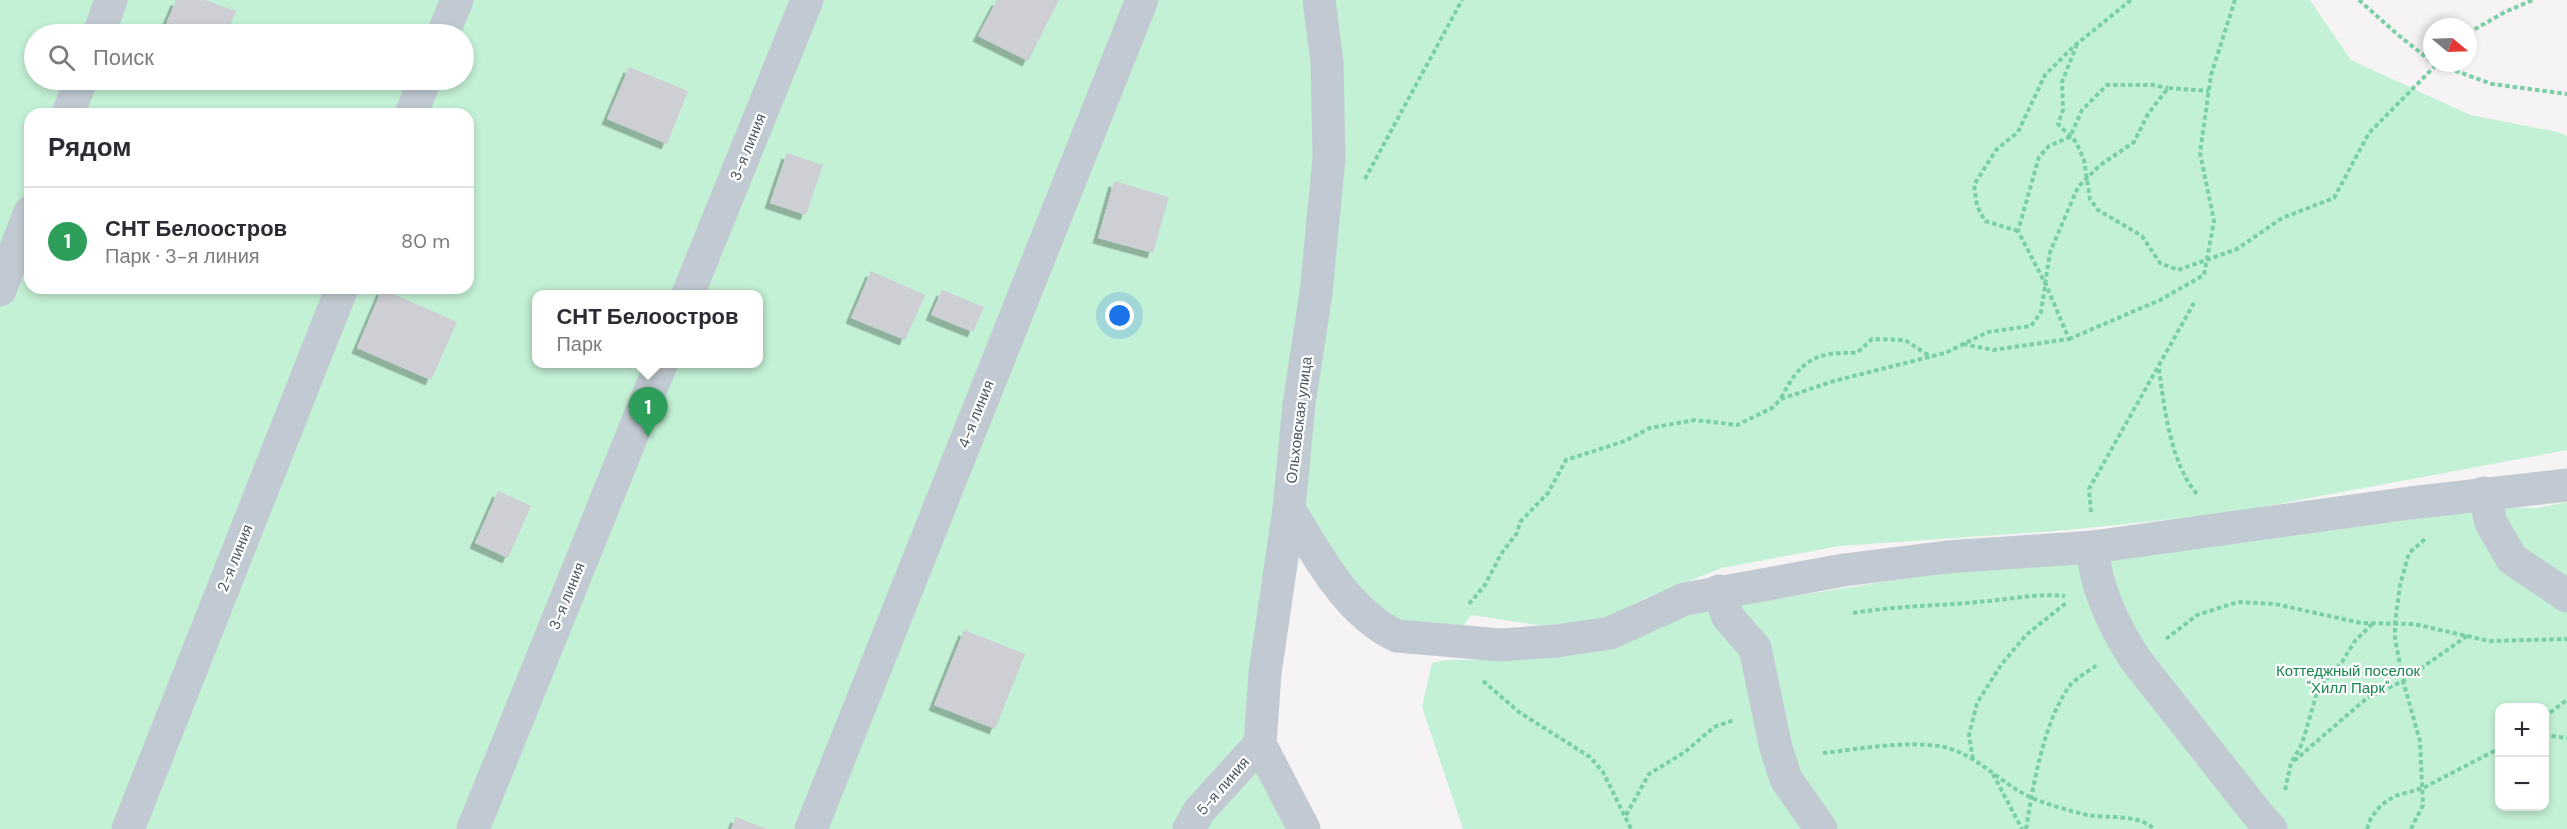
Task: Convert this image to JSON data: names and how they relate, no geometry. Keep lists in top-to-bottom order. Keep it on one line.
{"streets":{"street":["3-я линия","4-я линия","Ольховская улица","2-я линия","5-я линия"]},"crossings":[["Ольховская улица","5-я линия"]],"parks":["Коттеджный поселок \"Хилл Парк\""],"north":"right","page":{"search":"Поиск","heading":"Рядом","list":[{"mark":"1","name":"СНТ Белоостров","note":"Парк · 3-я линия","value":"80 m"}],"popup":["СНТ Белоостров","Парк"],"pins":"1","map_buttons":["+","−"]}}
